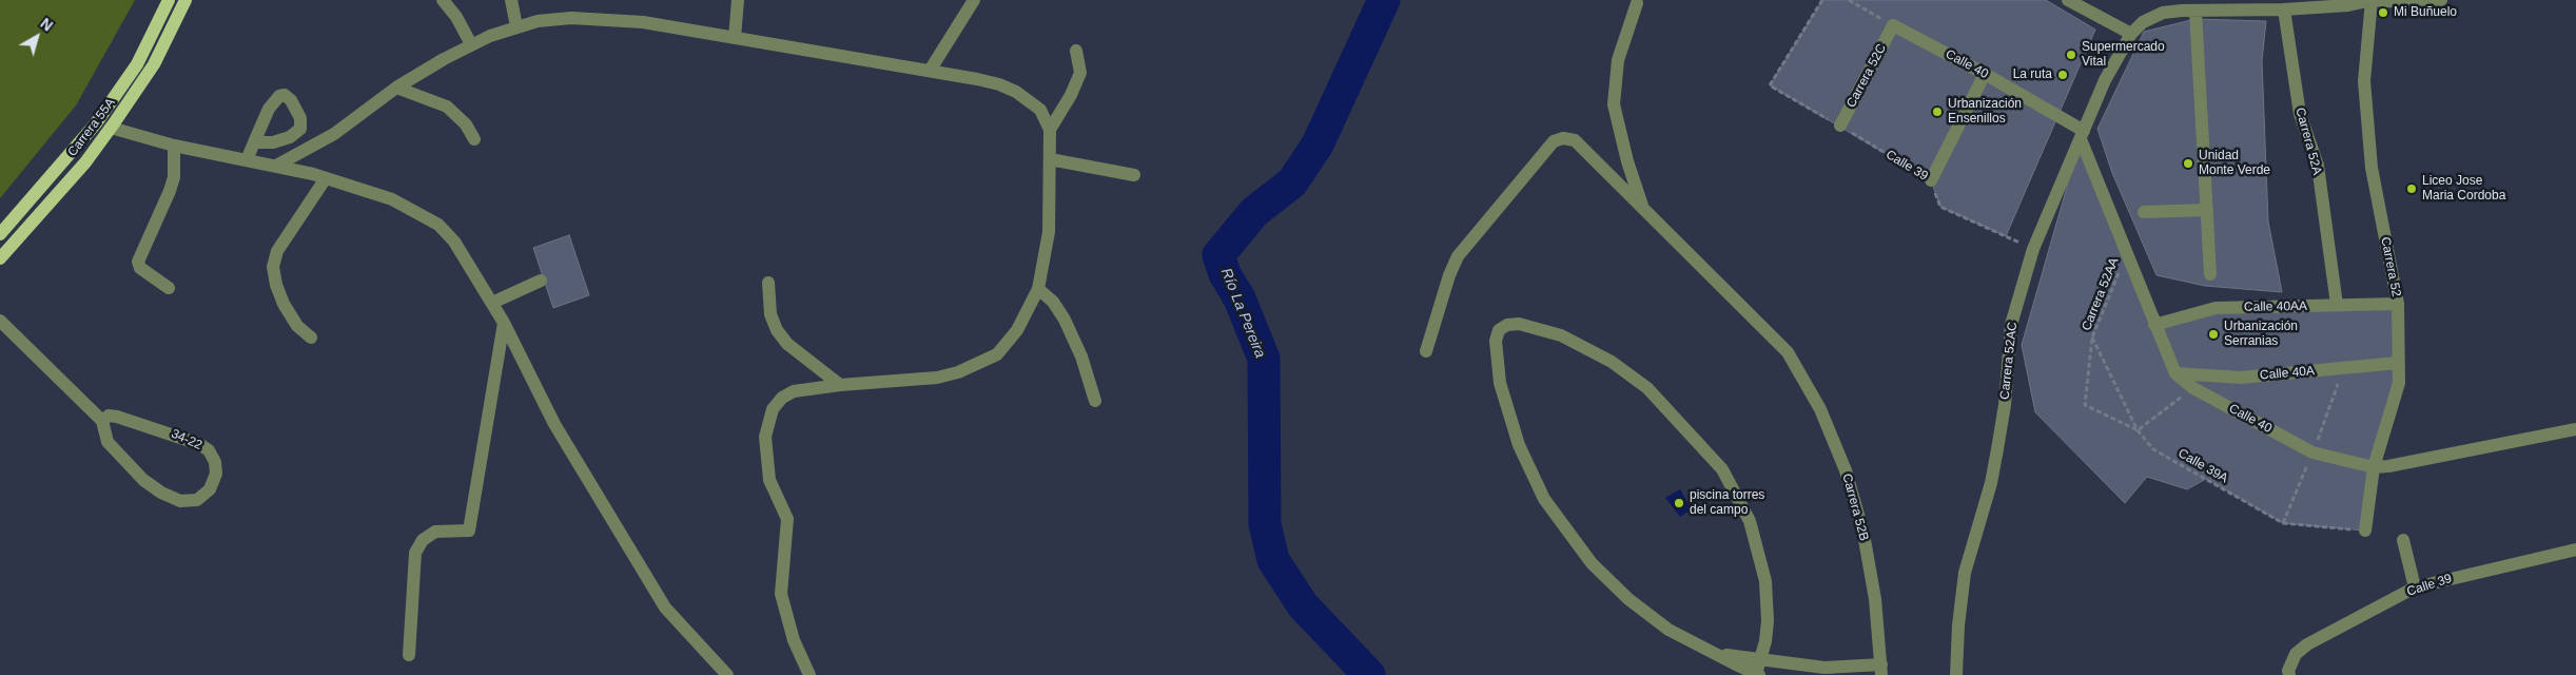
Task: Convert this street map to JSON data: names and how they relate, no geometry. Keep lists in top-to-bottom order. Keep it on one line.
{"streets":{"main road":["Carrera 55A"],"street":["Calle 40","Carrera 52C","Carrera 52A","Calle 39","Carrera 52","Calle 40AA","Carrera 52AC","Calle 40A","34-22","Carrera 52B"],"path":["Carrera 52AA","Calle 39A"]},"crossings":[["Calle 40","Carrera 52C"],["Calle 40","Carrera 52"],["Calle 40","Carrera 52AA"],["Calle 40","Calle 40AA"],["Calle 40","Carrera 52AC"],["Calle 40","Calle 40A"],["Carrera 52C","Calle 39"],["Carrera 52A","Calle 40AA"],["Calle 39","Carrera 52AC"],["Carrera 52","Calle 40AA"],["Carrera 52","Calle 40A"],["Carrera 52","Calle 39A"],["Carrera 52AA","Calle 39A"]],"water":["Río La Pereira"],"places":["Mi Buñuelo","Supermercado Vital","La ruta","Urbanización Ensenillos","Unidad Monte Verde","Liceo Jose Maria Cordoba","Urbanización Serranias","piscina torres del campo"],"north":"top right"}
